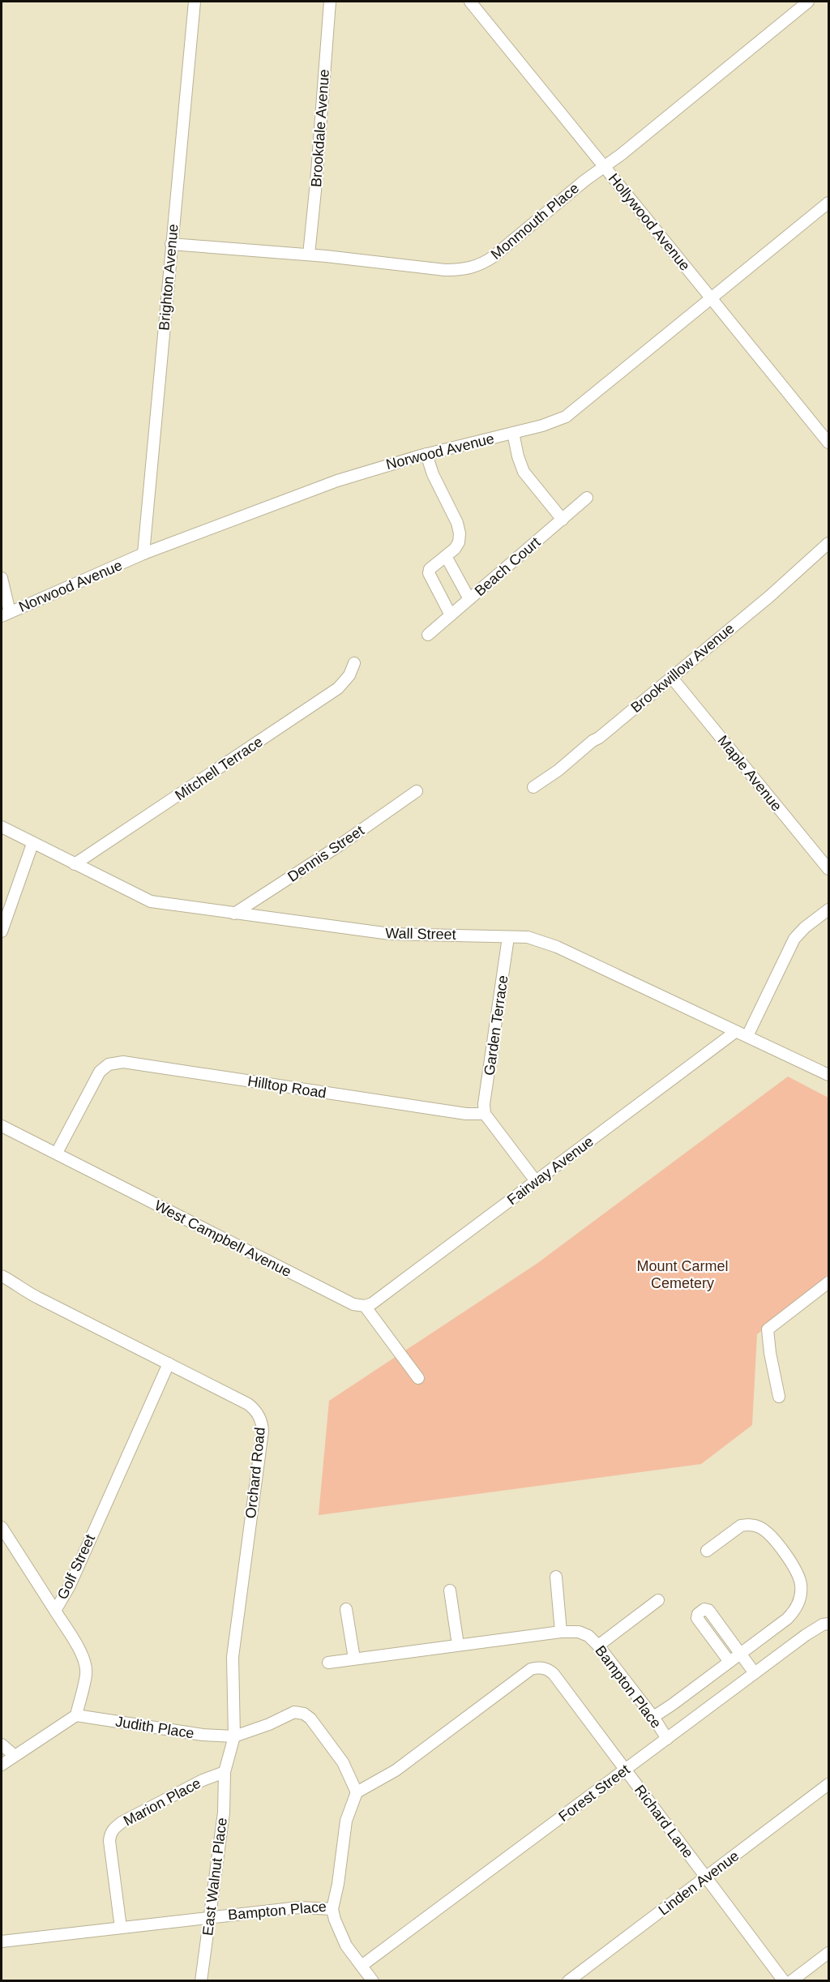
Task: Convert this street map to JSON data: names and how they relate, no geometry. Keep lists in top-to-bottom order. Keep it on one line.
{"streets":{"street":["Brookdale Avenue","Monmouth Place","Hollywood Avenue","Brighton Avenue","Norwood Avenue","Beach Court","Brookwillow Avenue","Mitchell Terrace","Maple Avenue","Dennis Street","Wall Street","Garden Terrace","Hilltop Road","Fairway Avenue","West Campbell Avenue","Orchard Road","Golf Street","Bampton Place","Judith Place","Forest Street","Marion Place","Richard Lane","East Walnut Place","Linden Avenue"]},"crossings":[["Brookdale Avenue","Monmouth Place"],["Monmouth Place","Hollywood Avenue"],["Monmouth Place","Brighton Avenue"],["Hollywood Avenue","Norwood Avenue"],["Brighton Avenue","Norwood Avenue"],["Brookwillow Avenue","Maple Avenue"],["Mitchell Terrace","Wall Street"],["Dennis Street","Wall Street"],["Wall Street","Garden Terrace"],["Wall Street","Fairway Avenue"],["Garden Terrace","Hilltop Road"],["Hilltop Road","West Campbell Avenue"],["Fairway Avenue","West Campbell Avenue"],["Orchard Road","Golf Street"],["Orchard Road","Judith Place"],["Orchard Road","Marion Place"],["Orchard Road","East Walnut Place"],["Golf Street","Judith Place"],["Bampton Place","Forest Street"],["Bampton Place","Marion Place"],["Bampton Place","Richard Lane"],["Bampton Place","East Walnut Place"],["Forest Street","Richard Lane"],["Marion Place","East Walnut Place"],["Richard Lane","Linden Avenue"]],"parks":["Mount Carmel Cemetery"]}
